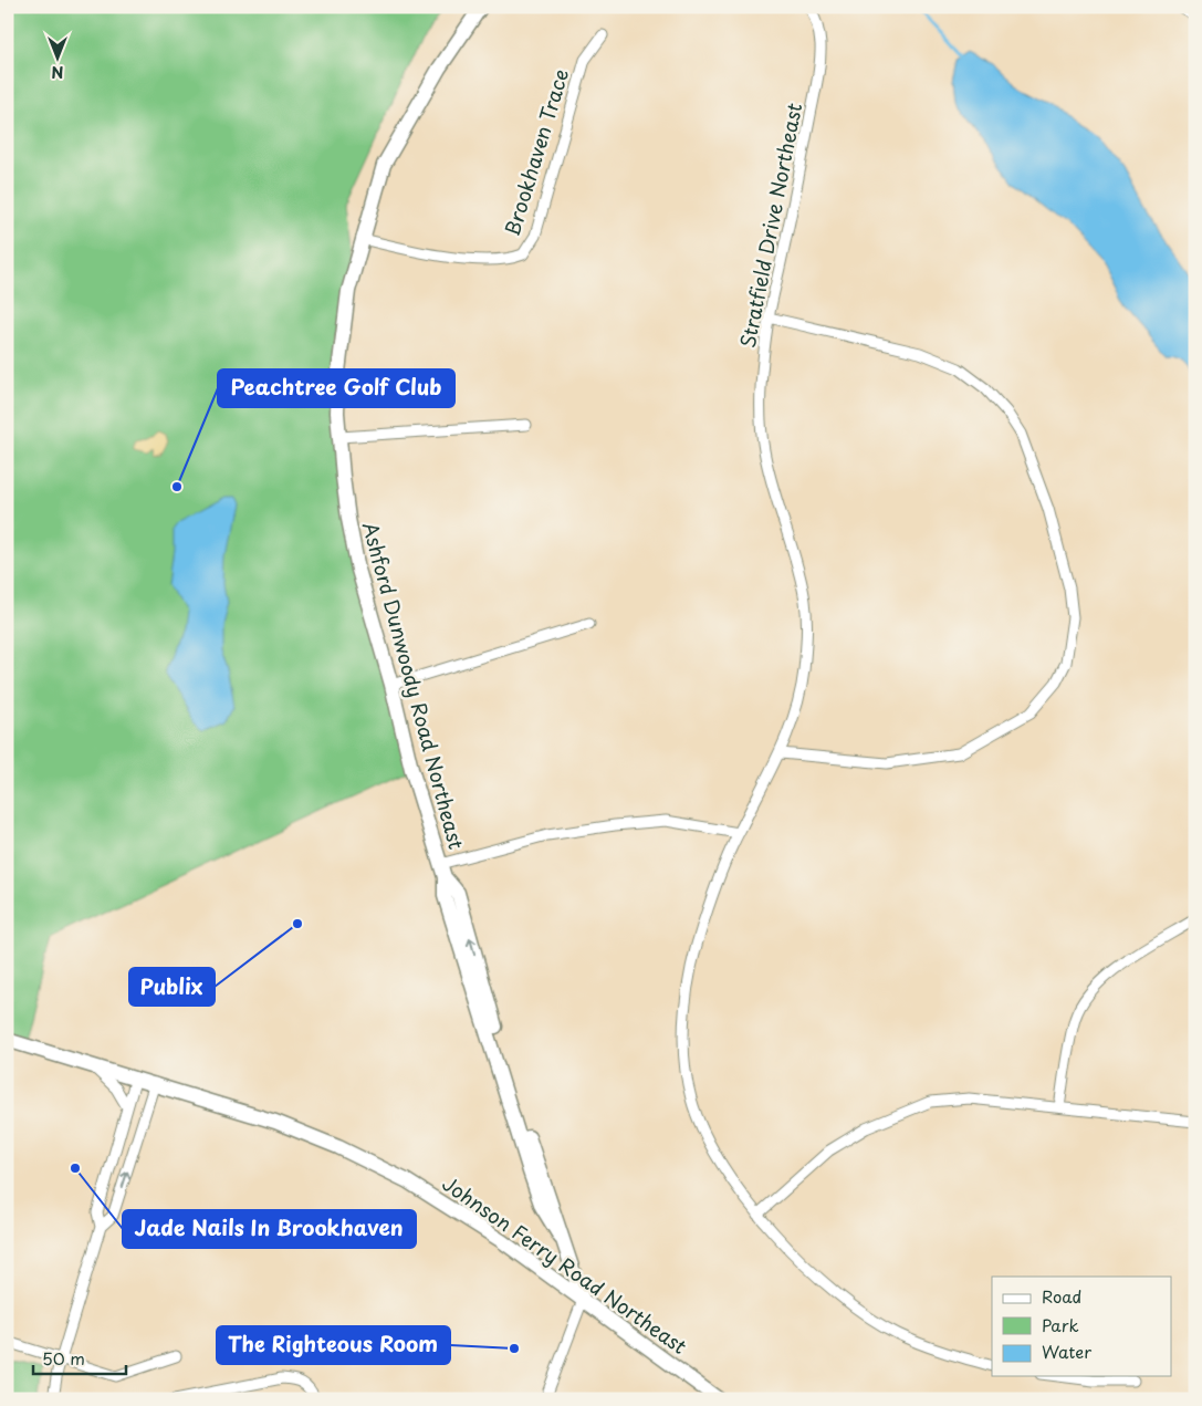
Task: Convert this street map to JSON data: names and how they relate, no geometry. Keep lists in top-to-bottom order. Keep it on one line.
{"streets":{"main road":["Ashford Dunwoody Road Northeast","Johnson Ferry Road Northeast"],"street":["Brookhaven Trace","Stratfield Drive Northeast"]},"crossings":[["Brookhaven Trace","Ashford Dunwoody Road Northeast"],["Ashford Dunwoody Road Northeast","Johnson Ferry Road Northeast"]],"places":["Peachtree Golf Club","Publix","Jade Nails In Brookhaven","The Righteous Room"],"legend":["Road","Park","Water"],"scale_bar":"50 m","north":"bottom"}
